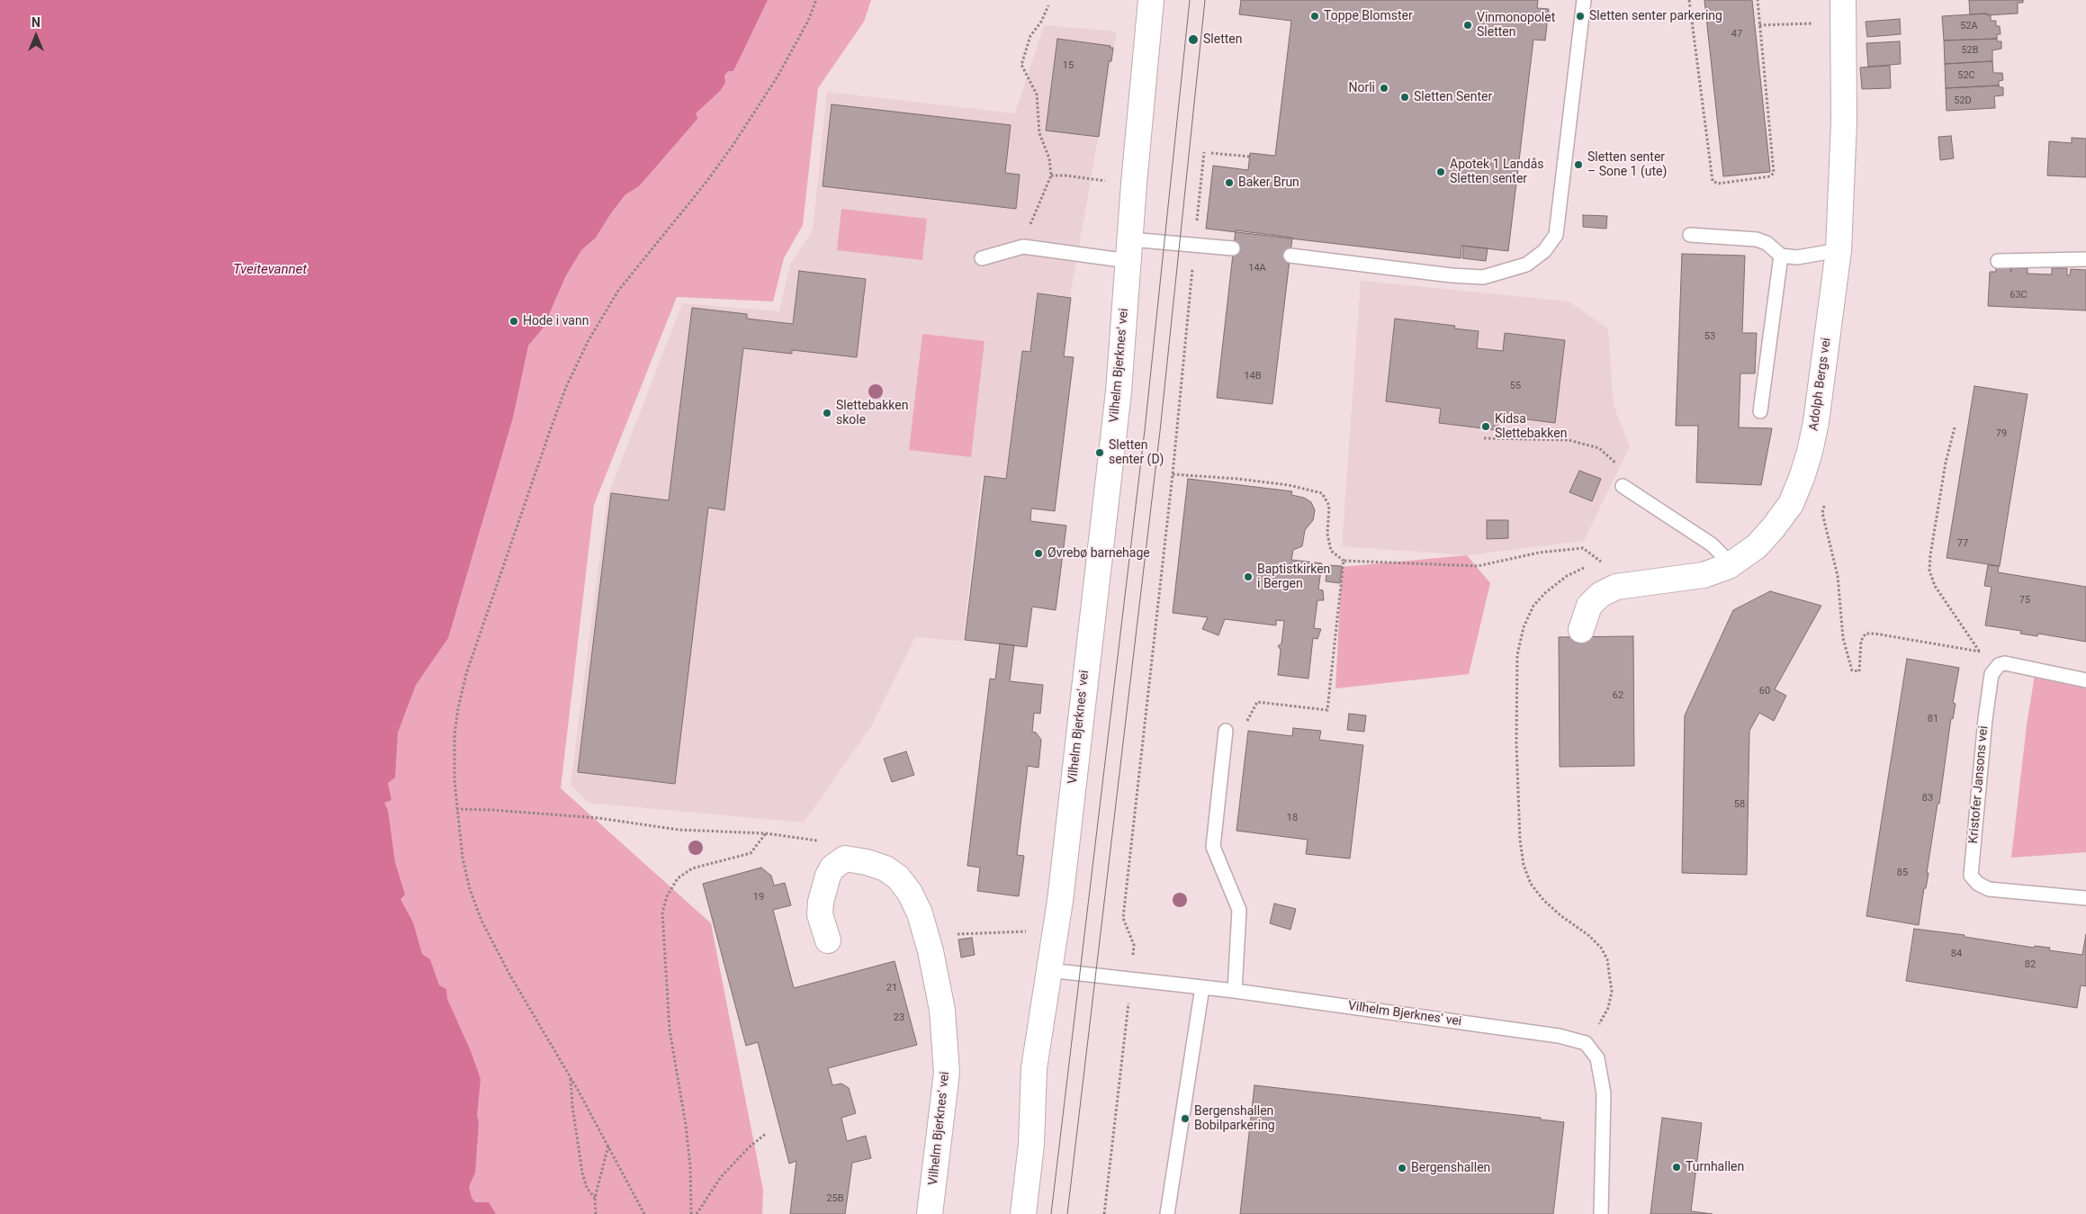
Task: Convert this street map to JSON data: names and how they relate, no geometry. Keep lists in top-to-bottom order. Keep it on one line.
{"streets":{"street":["Vilhelm Bjerknes' vei","Adolph Bergs vei"],"lane":["Kristofer Jansons vei"]},"water":["Tveitevannet"],"places":["Toppe Blomster","Sletten senter parkering","Vinmonopolet Sletten","Sletten","Norli","Sletten Senter","Sletten senter – Sone 1 (ute)","Apotek 1 Landås Sletten senter","Baker Brun","Hode i vann","Slettebakken skole","Kidsa Slettebakken","Sletten senter (D)","Øvrebø barnehage","Baptistkirken i Bergen","Bergenshallen Bobilparkering","Turnhallen","Bergenshallen"],"house_numbers":["52A","47","52B","15","52C","52D","14A","63C","53","14B","55","79","77","75","60","62","81","83","58","18","85","19","84","82","21","23","25B"],"north":"top"}
